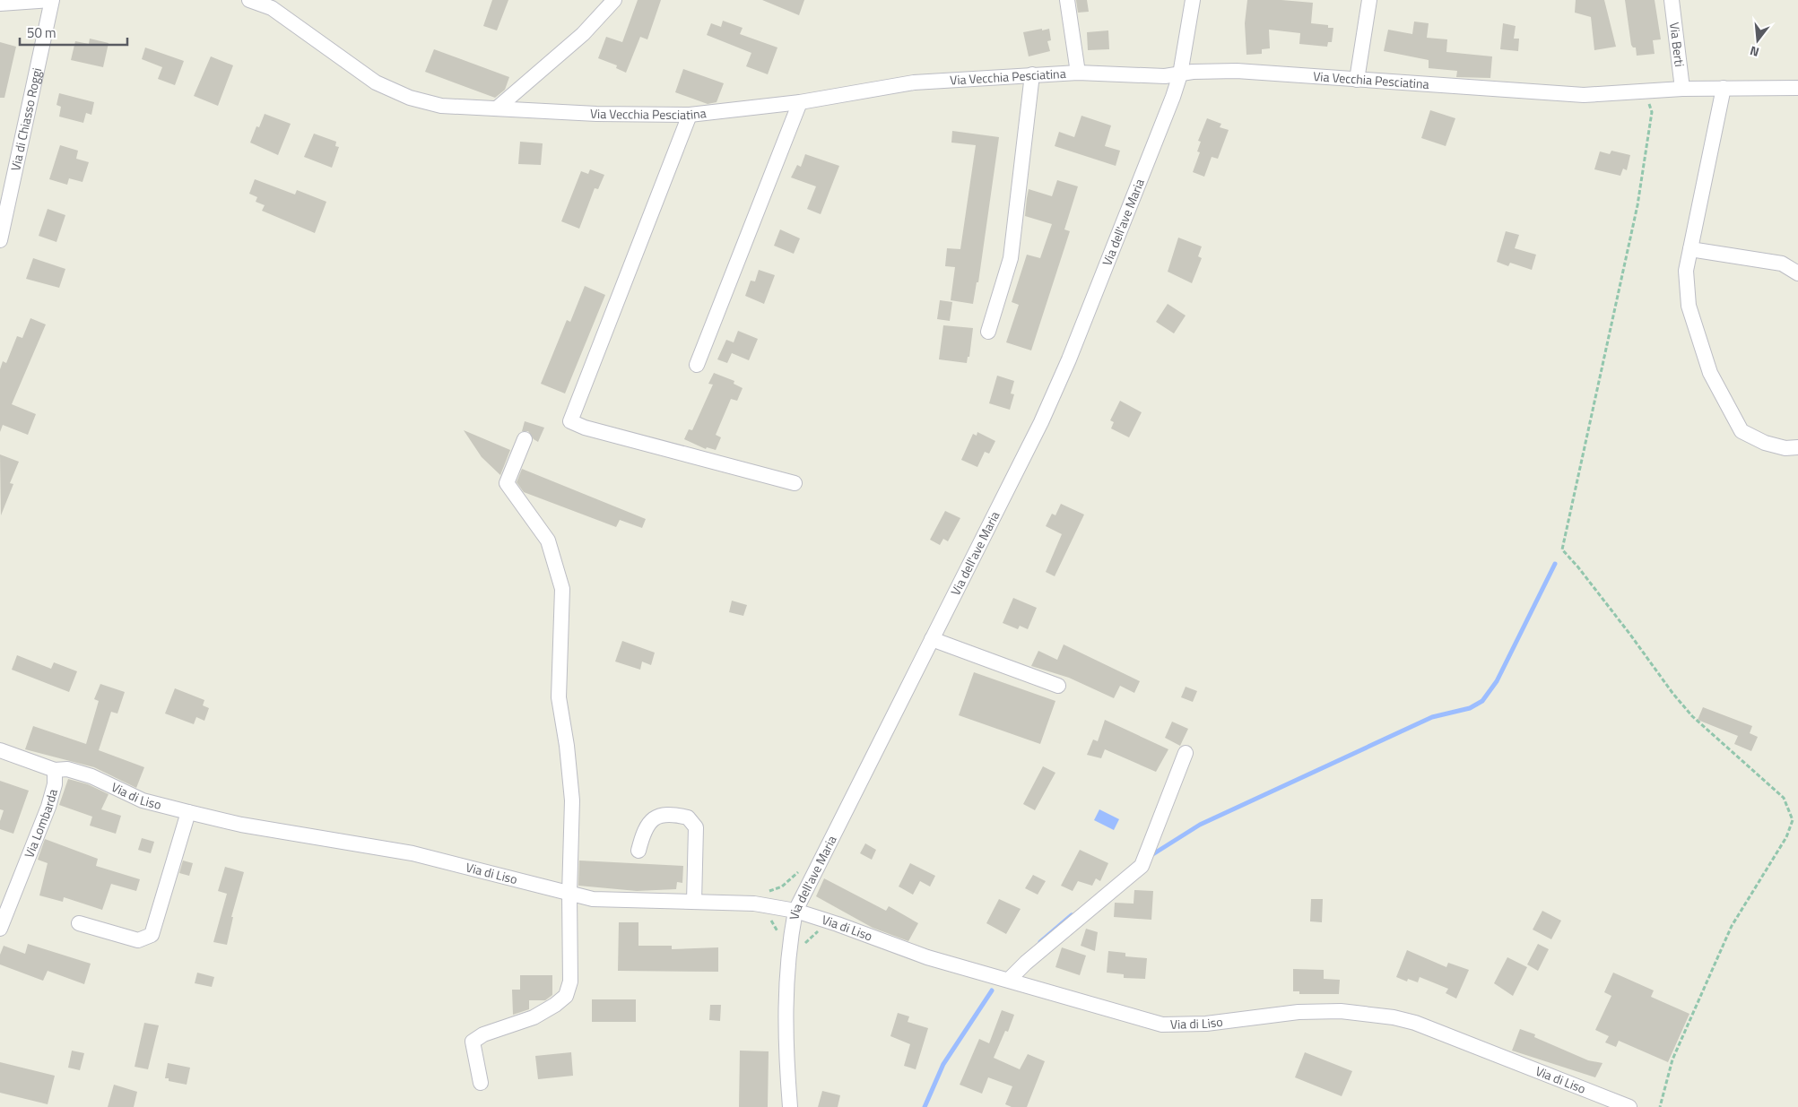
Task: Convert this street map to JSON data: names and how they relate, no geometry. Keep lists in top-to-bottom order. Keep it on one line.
{"streets":{"street":["Via Berti","Via Vecchia Pesciatina","Via di Chiasso Roggi","Via dell'ave Maria","Via di Liso","Via Lombarda"]},"crossings":[["Via Berti","Via Vecchia Pesciatina"],["Via Vecchia Pesciatina","Via dell'ave Maria"],["Via dell'ave Maria","Via di Liso"],["Via di Liso","Via Lombarda"]],"scale_bar":"50 m","north":"bottom"}
